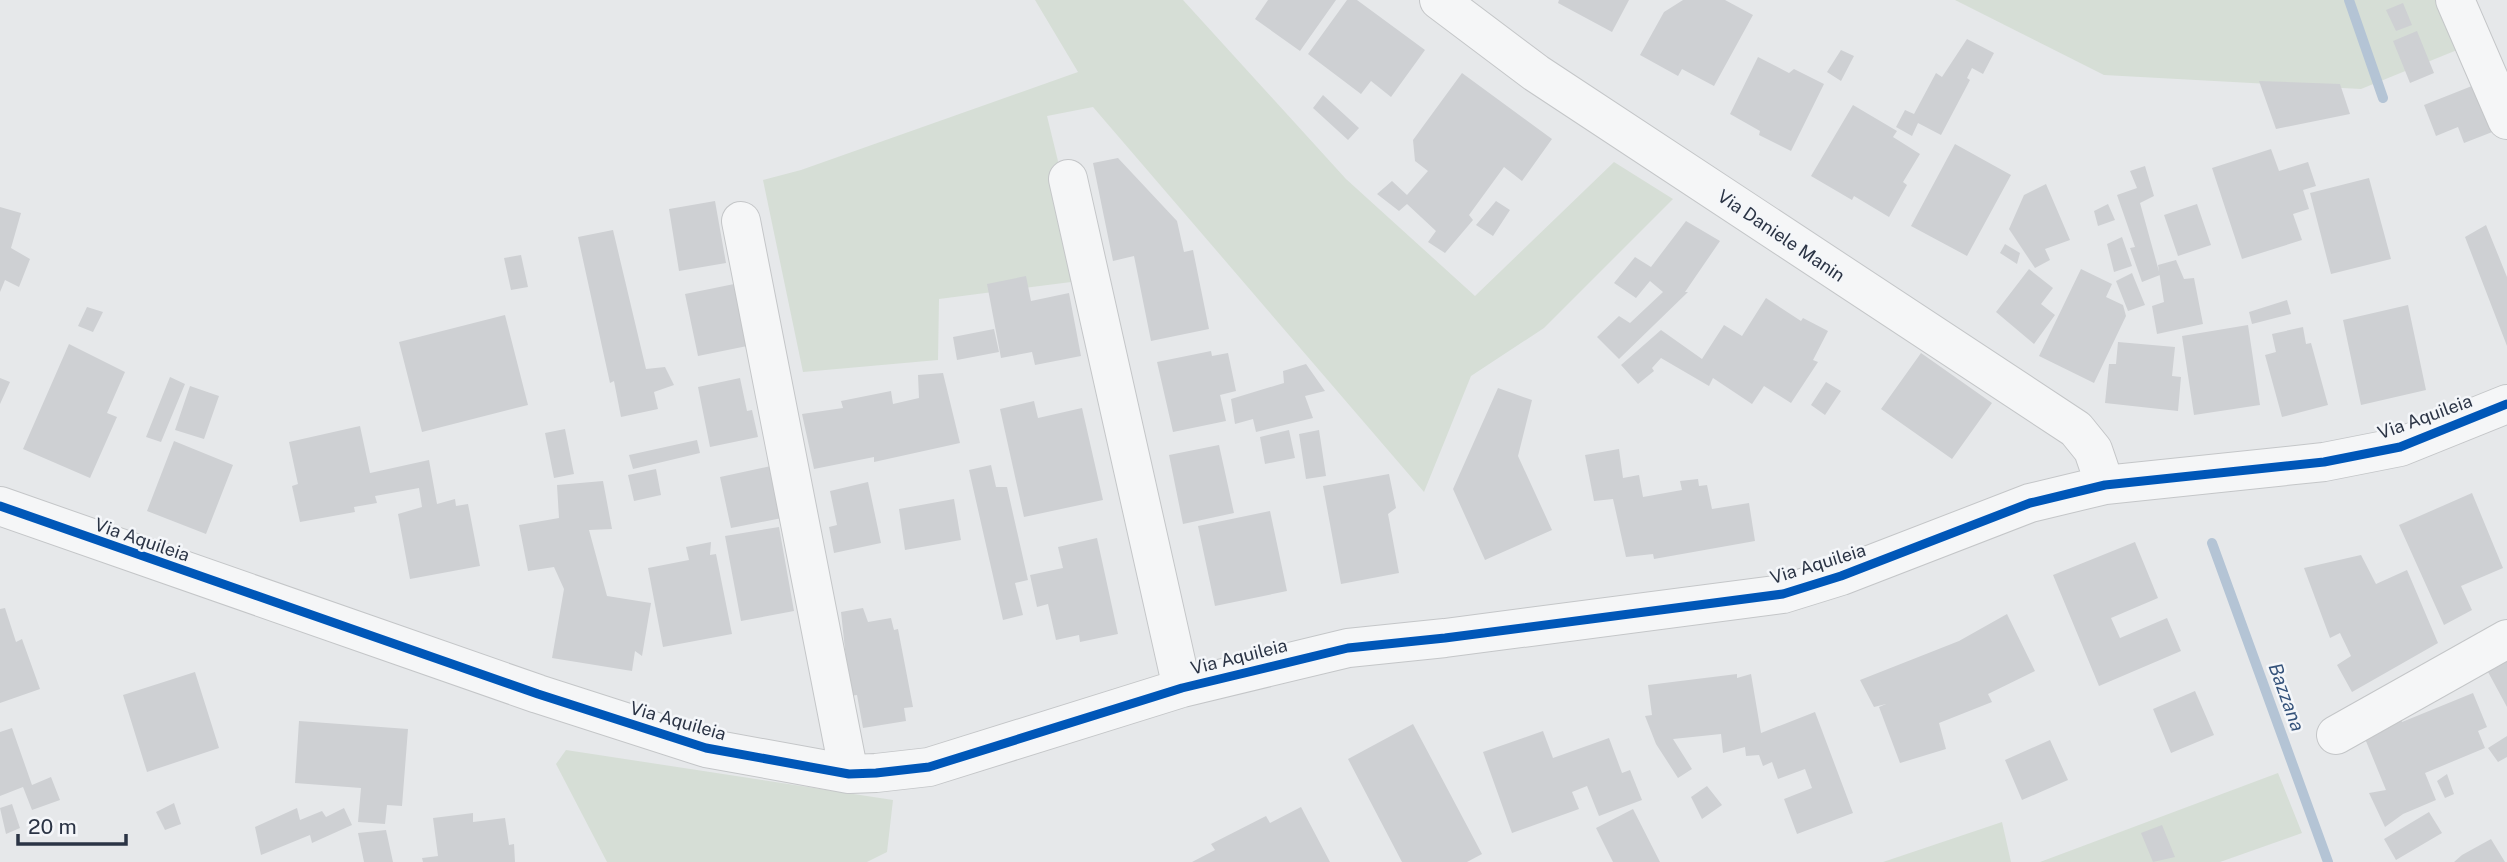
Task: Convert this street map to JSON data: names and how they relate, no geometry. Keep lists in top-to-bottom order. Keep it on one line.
{"streets":{"street":["Via Daniele Manin","Via Aquileia"]},"crossings":[["Via Daniele Manin","Via Aquileia"]],"water":["Bazzana"],"scale_bar":"20 m"}
